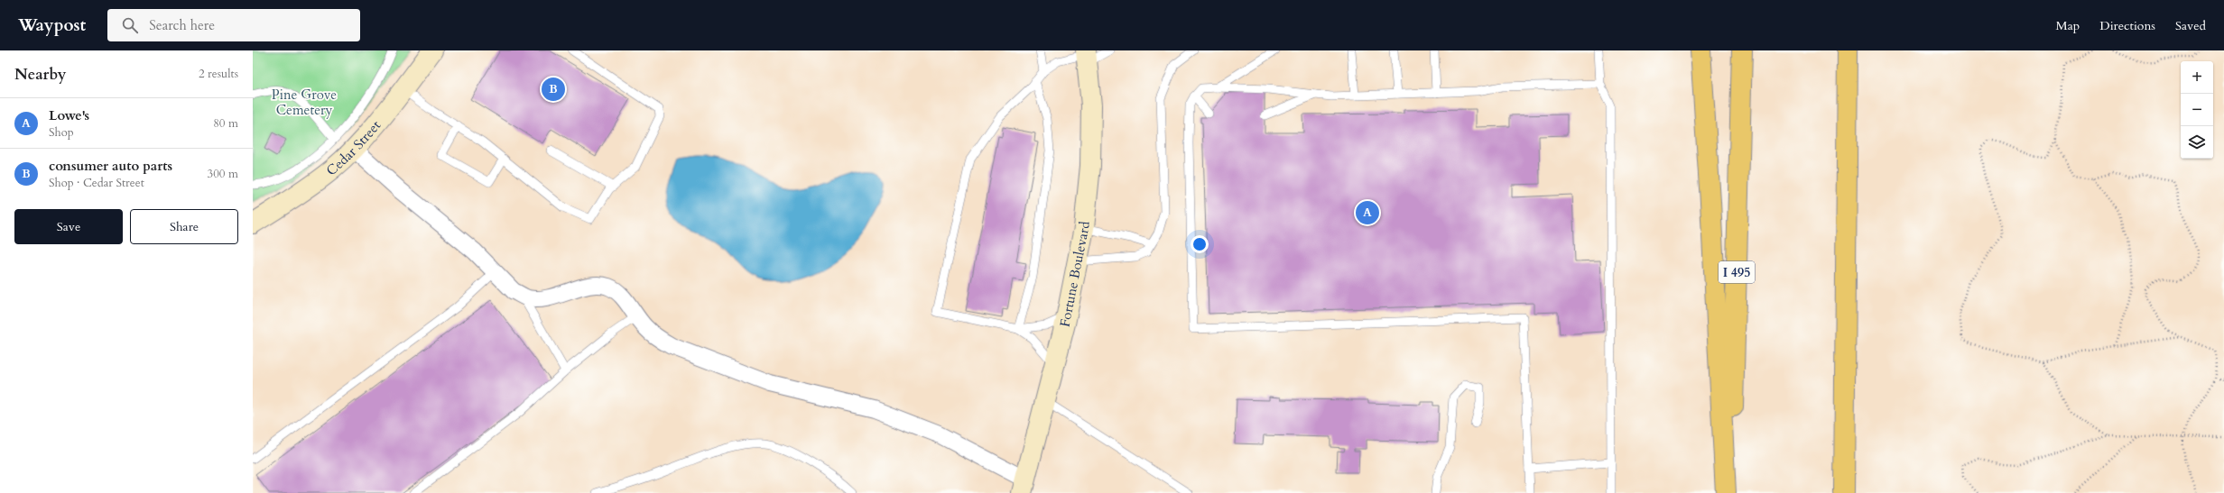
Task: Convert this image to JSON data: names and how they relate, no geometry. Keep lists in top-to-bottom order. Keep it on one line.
{"streets":{"highway":["I 495"],"main road":["Cedar Street","Fortune Boulevard"]},"parks":["Pine Grove Cemetery"],"page":{"header":"Waypost","search":"Search here","nav":["Map","Directions","Saved"],"heading":["Nearby","2 results"],"map_buttons":["+","−"],"pins":["B","A"],"list":[{"mark":"A","name":"Lowe's","note":"Shop","value":"80 m"},{"mark":"B","name":"consumer auto parts","note":"Shop · Cedar Street","value":"300 m"}],"buttons":["Save","Share"]}}
